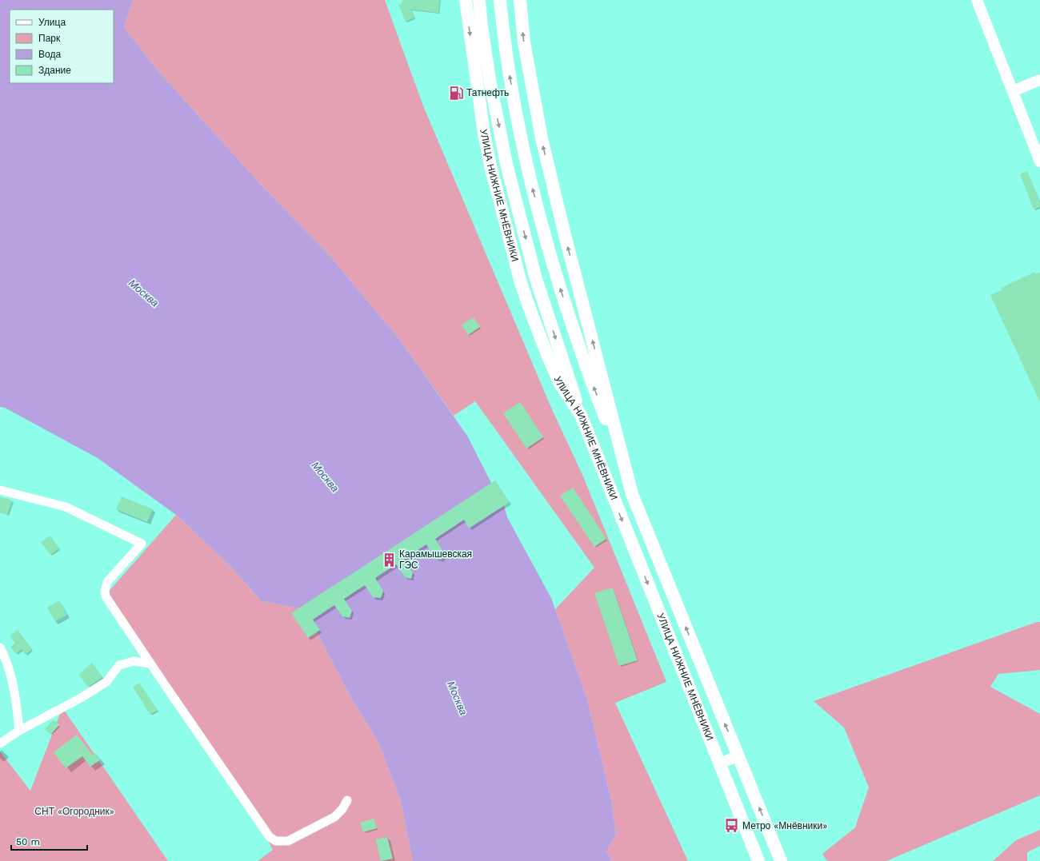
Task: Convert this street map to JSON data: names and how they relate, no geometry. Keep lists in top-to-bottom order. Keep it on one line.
{"streets":{"main road":["УЛИЦА НИЖНИЕ МНЁВНИКИ"]},"water":["Москва"],"parks":["СНТ «Огородник»"],"places":{"fuel station":["Татнефть"],"building":["Карамышевская ГЭС"],"bus stop":["Метро «Мнёвники»"]},"legend":["Улица","Парк","Вода","Здание"],"scale_bar":"50 m"}
